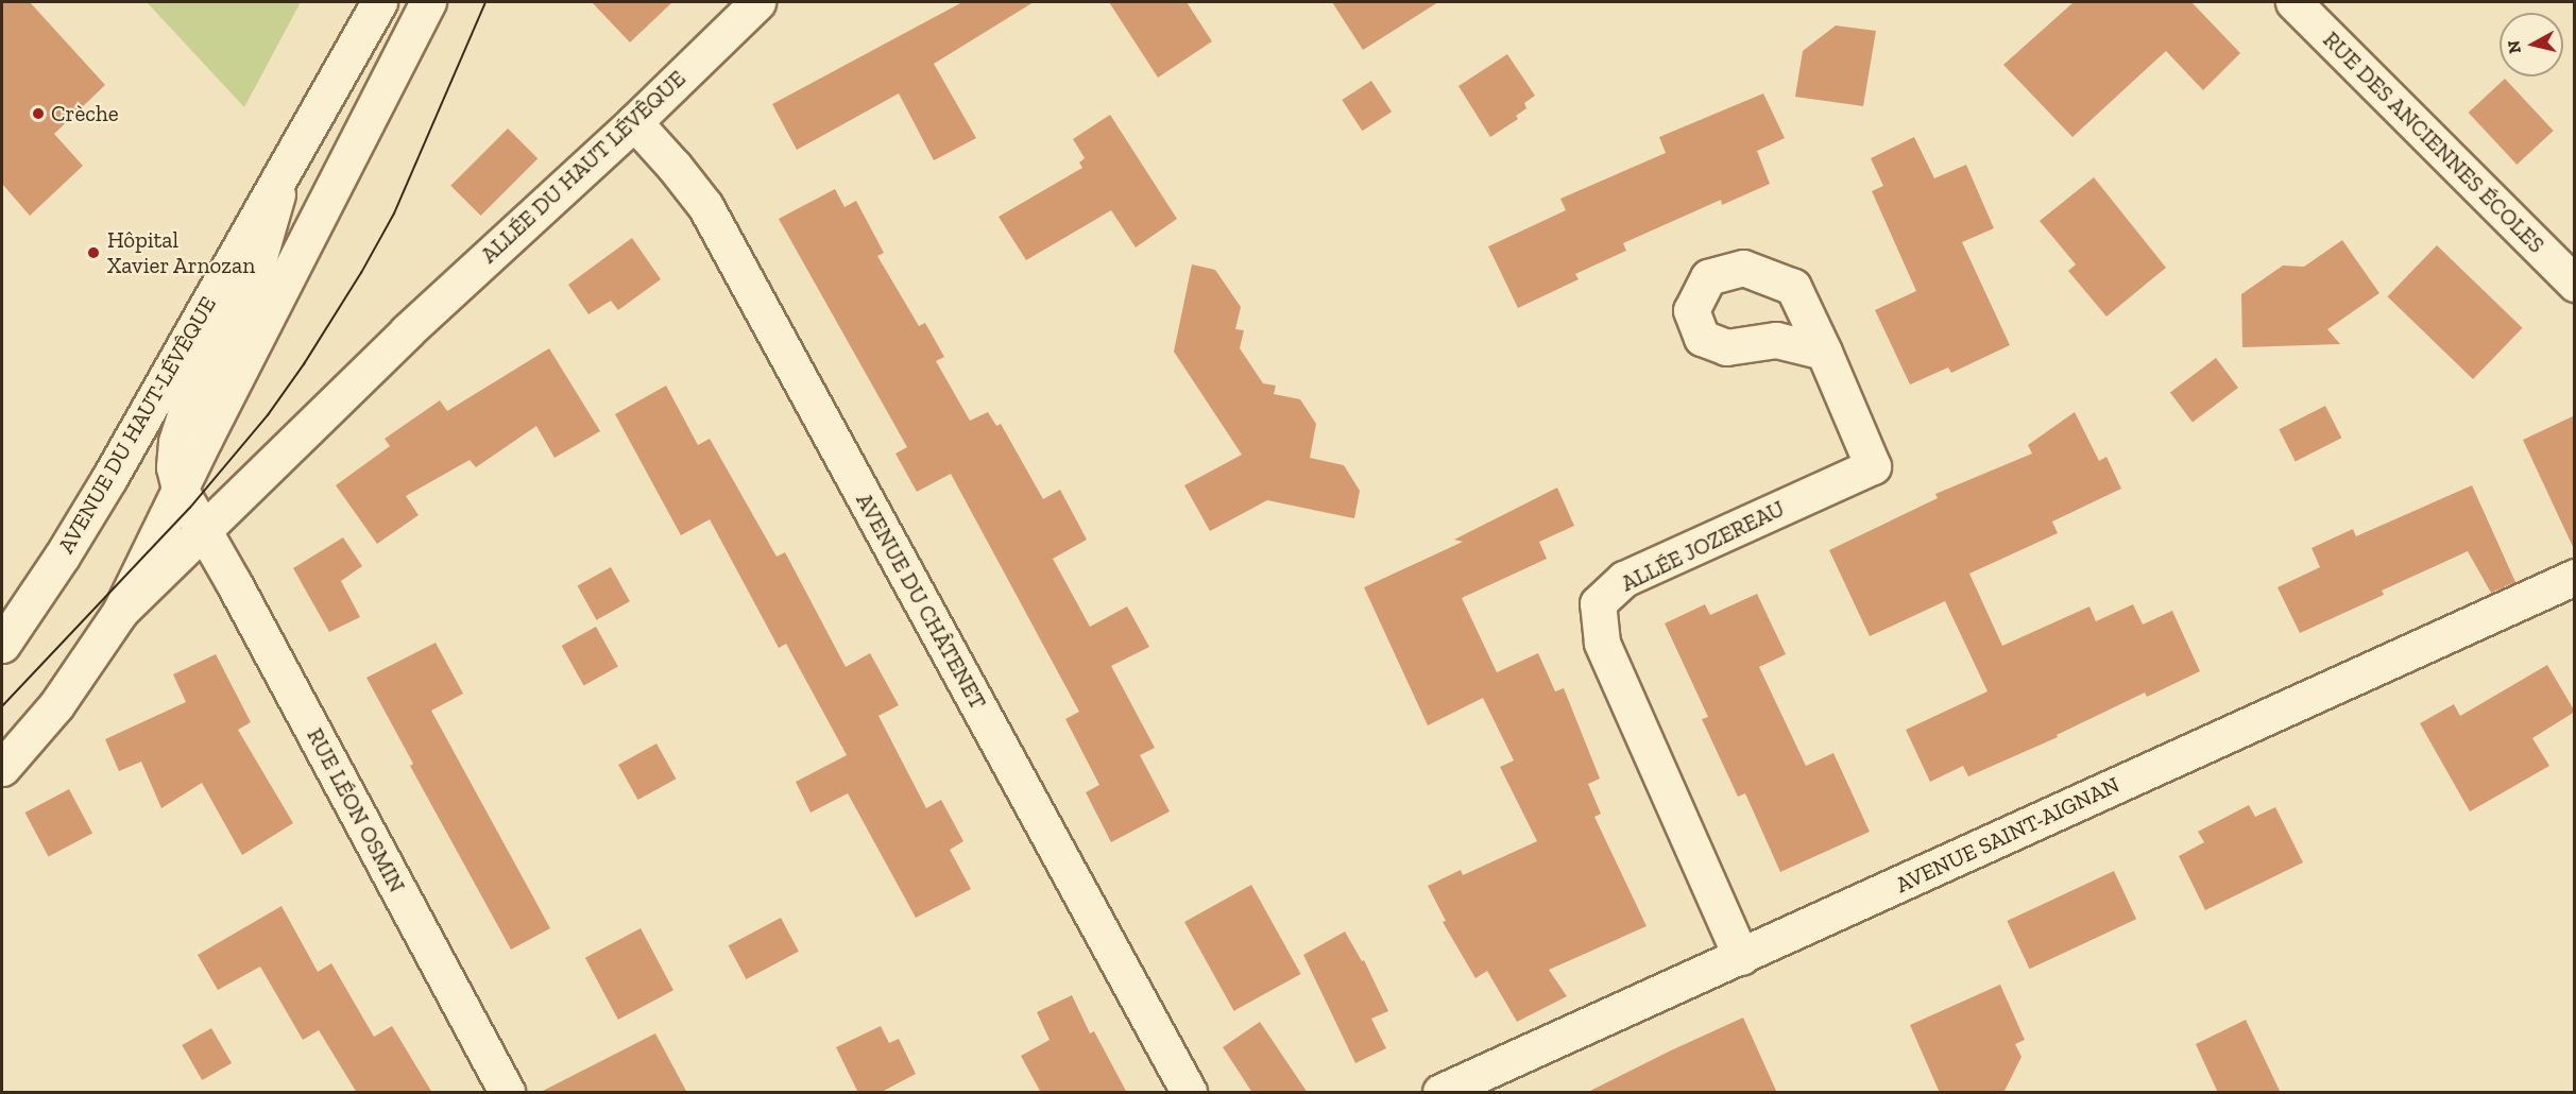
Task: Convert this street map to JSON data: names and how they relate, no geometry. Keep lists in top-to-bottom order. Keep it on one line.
{"streets":{"street":["RUE DES ANCIENNES ÉCOLES","ALLÉE DU HAUT LÉVÊQUE","AVENUE DU HAUT-LÉVÊQUE","ALLÉE JOZEREAU","AVENUE DU CHÂTENET","RUE LÉON OSMIN","AVENUE SAINT-AIGNAN"]},"crossings":[["ALLÉE DU HAUT LÉVÊQUE","AVENUE DU CHÂTENET"],["ALLÉE DU HAUT LÉVÊQUE","RUE LÉON OSMIN"],["ALLÉE JOZEREAU","AVENUE SAINT-AIGNAN"]],"places":["Crèche","Hôpital Xavier Arnozan"],"north":"left"}
